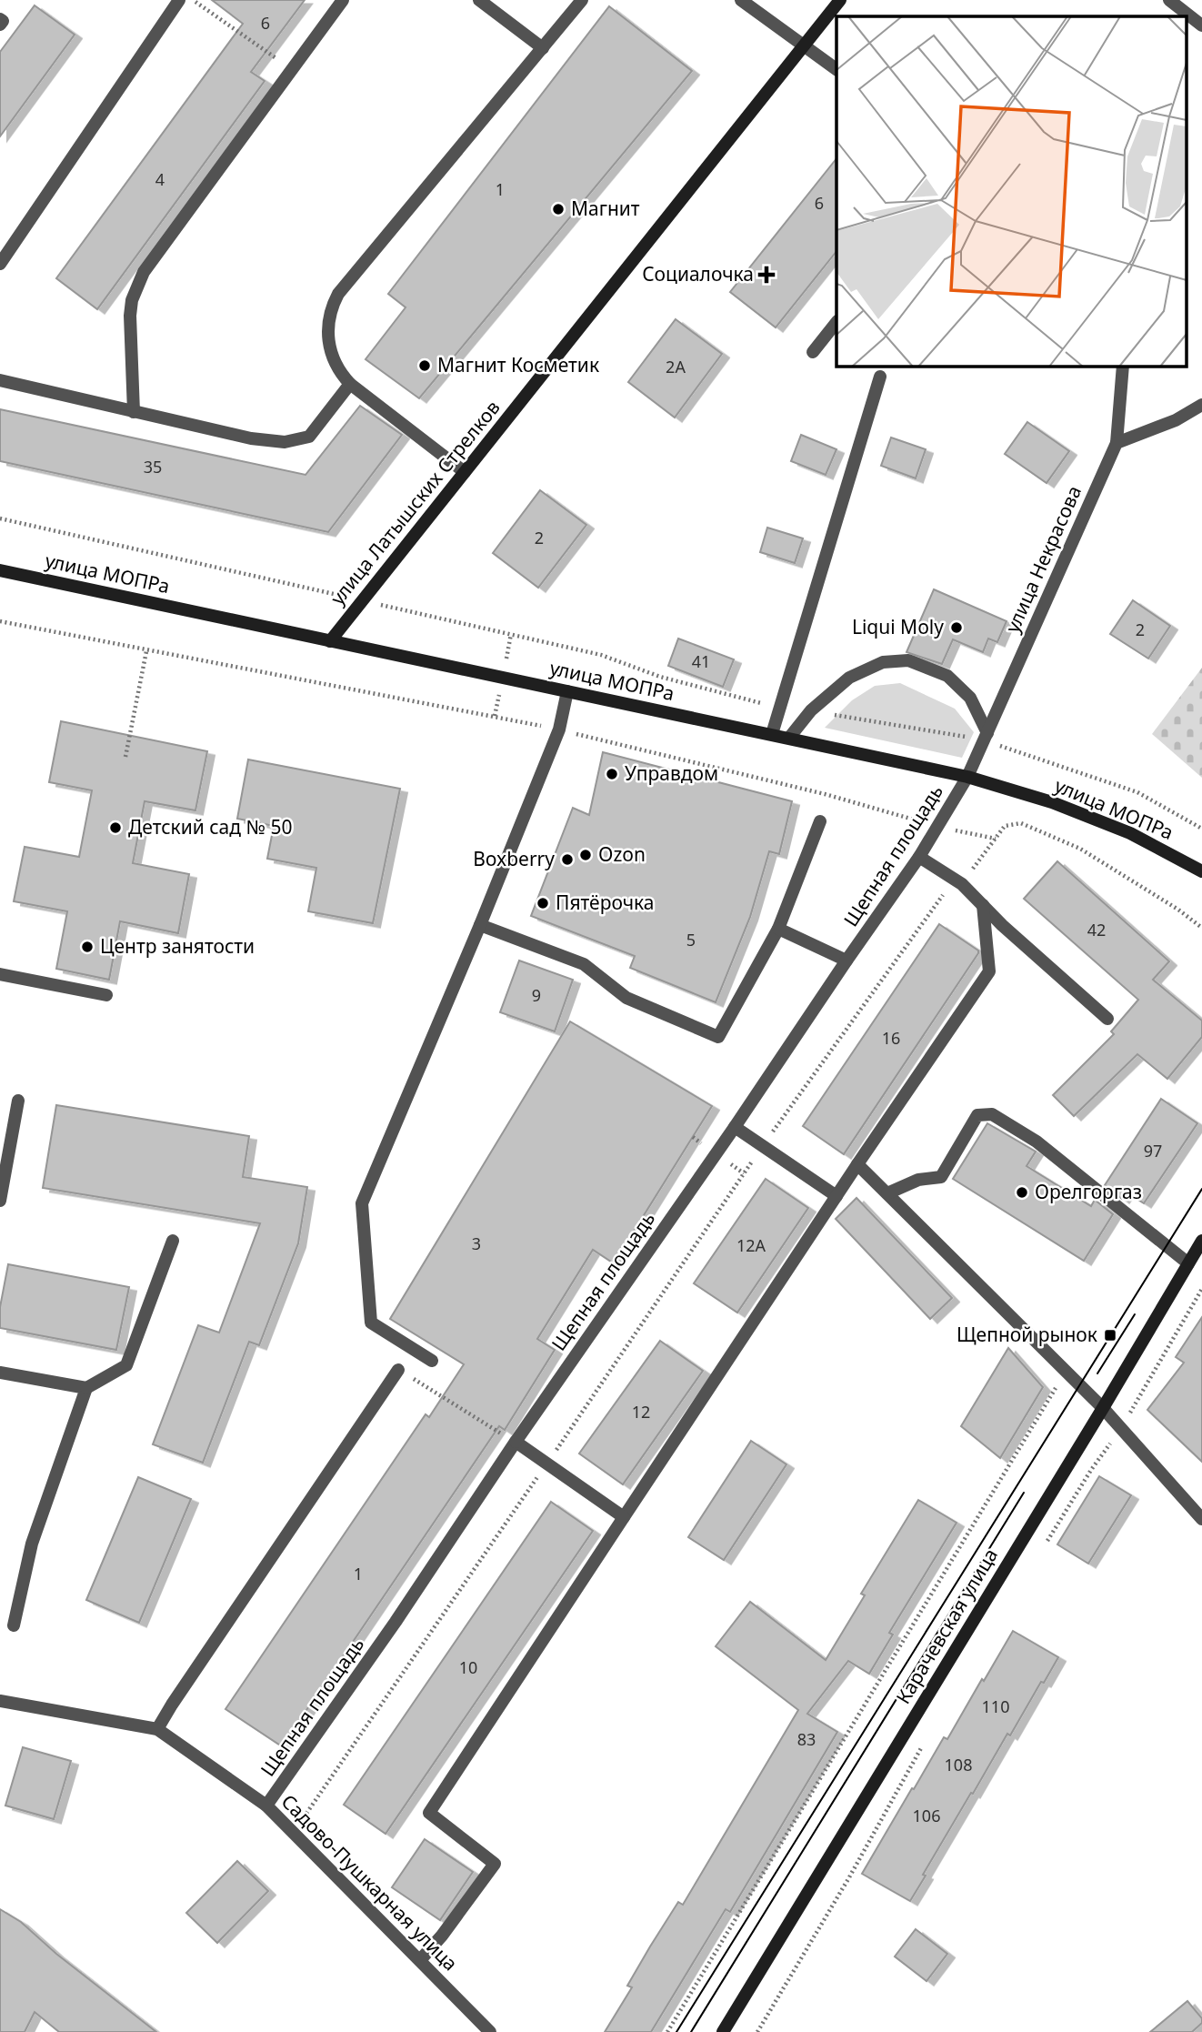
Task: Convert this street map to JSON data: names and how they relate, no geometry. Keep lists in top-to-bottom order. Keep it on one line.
{"streets":{"street":["улица Латышских Стрелков","улица Некрасова","улица МОПРа","Щепная площадь","Карачевская улица","Садово-Пушкарная улица"]},"crossings":[["улица Латышских Стрелков","улица МОПРа"],["улица Некрасова","улица МОПРа"],["улица Некрасова","Щепная площадь"],["улица МОПРа","Щепная площадь"],["Щепная площадь","Садово-Пушкарная улица"]],"places":{"other":["Магнит","Магнит Косметик","Liqui Moly","Управдом","Детский сад № 50","Ozon","Boxberry","Пятёрочка","Центр занятости","Орелгоргаз"],"health":["Социалочка"],"transit":["Щепной рынок"]},"house_numbers":["6","4","1","6","2А","35","2","2","41","42","5","9","16","97","3","12А","12","1","10","110","83","108","106"]}
